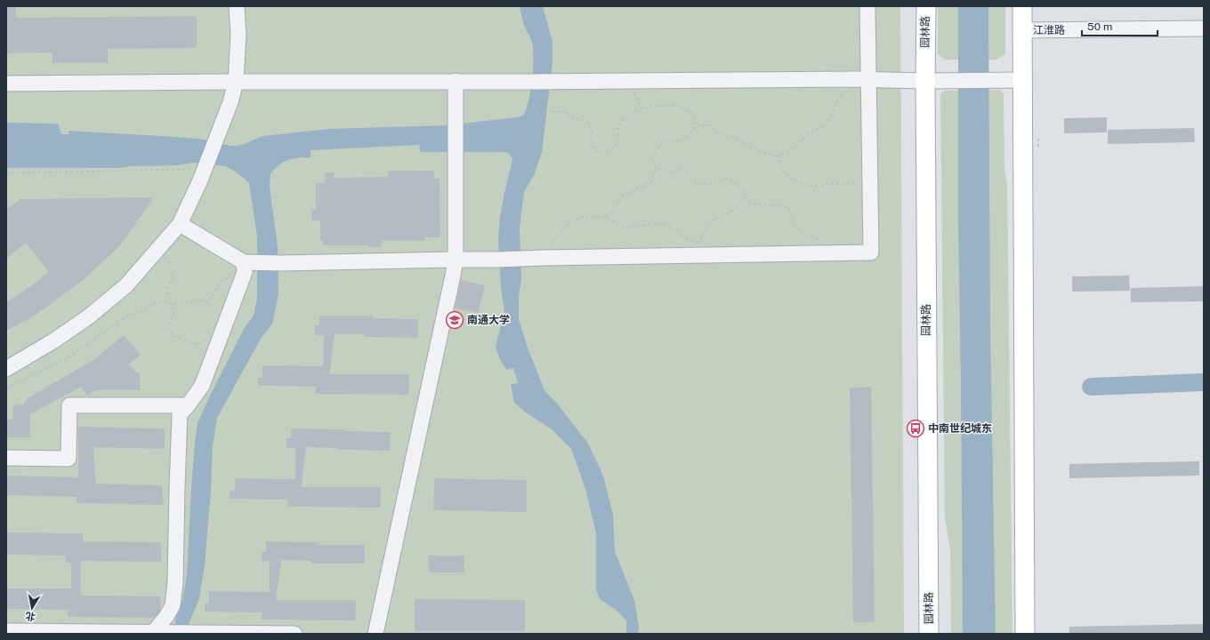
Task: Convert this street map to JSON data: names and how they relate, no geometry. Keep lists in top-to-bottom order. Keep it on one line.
{"streets":{"main road":["园林路"],"street":["江淮路"]},"places":{"school or university":["南通大学"],"bus stop":["中南世纪城东"]},"scale_bar":"50 m","north":"bottom"}
